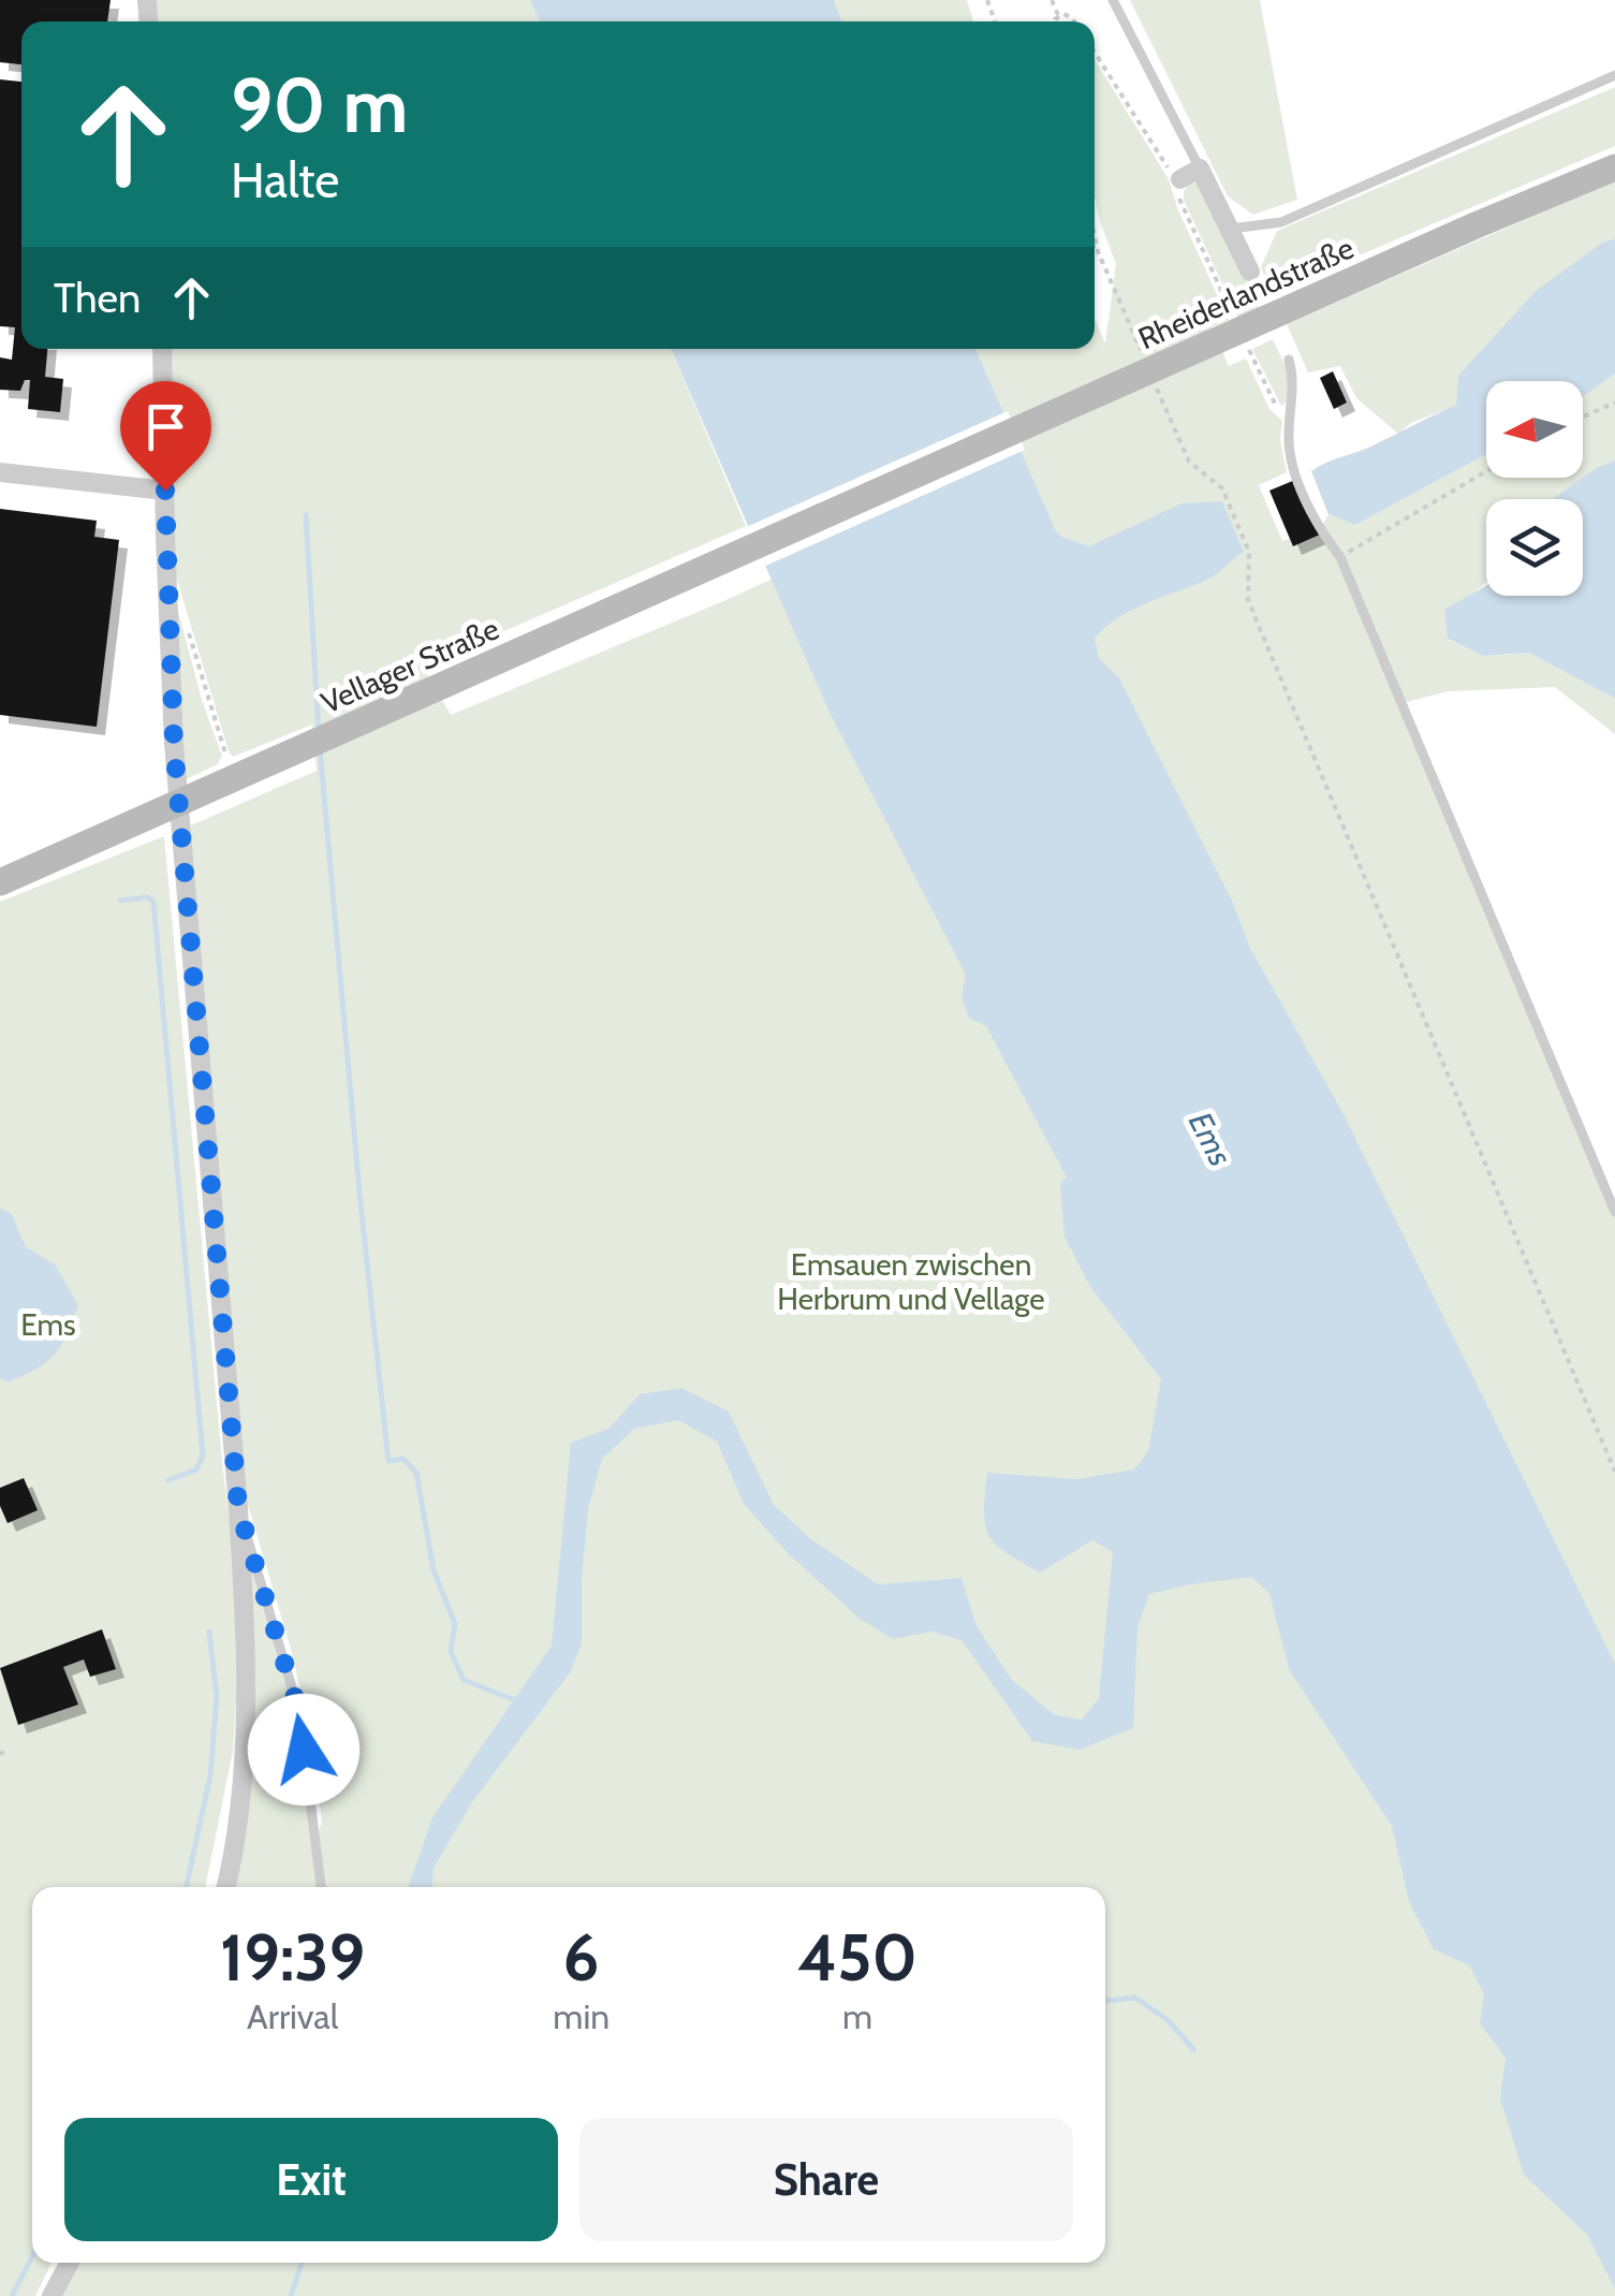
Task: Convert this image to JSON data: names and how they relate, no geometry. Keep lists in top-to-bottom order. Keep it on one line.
{"streets":{"main road":["Rheiderlandstraße","Vellager Straße"]},"crossings":[["Rheiderlandstraße","Vellager Straße"]],"water":["Ems"],"parks":["Emsauen zwischen Herbrum und Vellage","Ems"],"north":"left","page":{"turn":["90 m","Halte"],"then":"Then","eta":["19:39","Arrival","6","min","450","m"],"buttons":["Exit","Share"]}}
